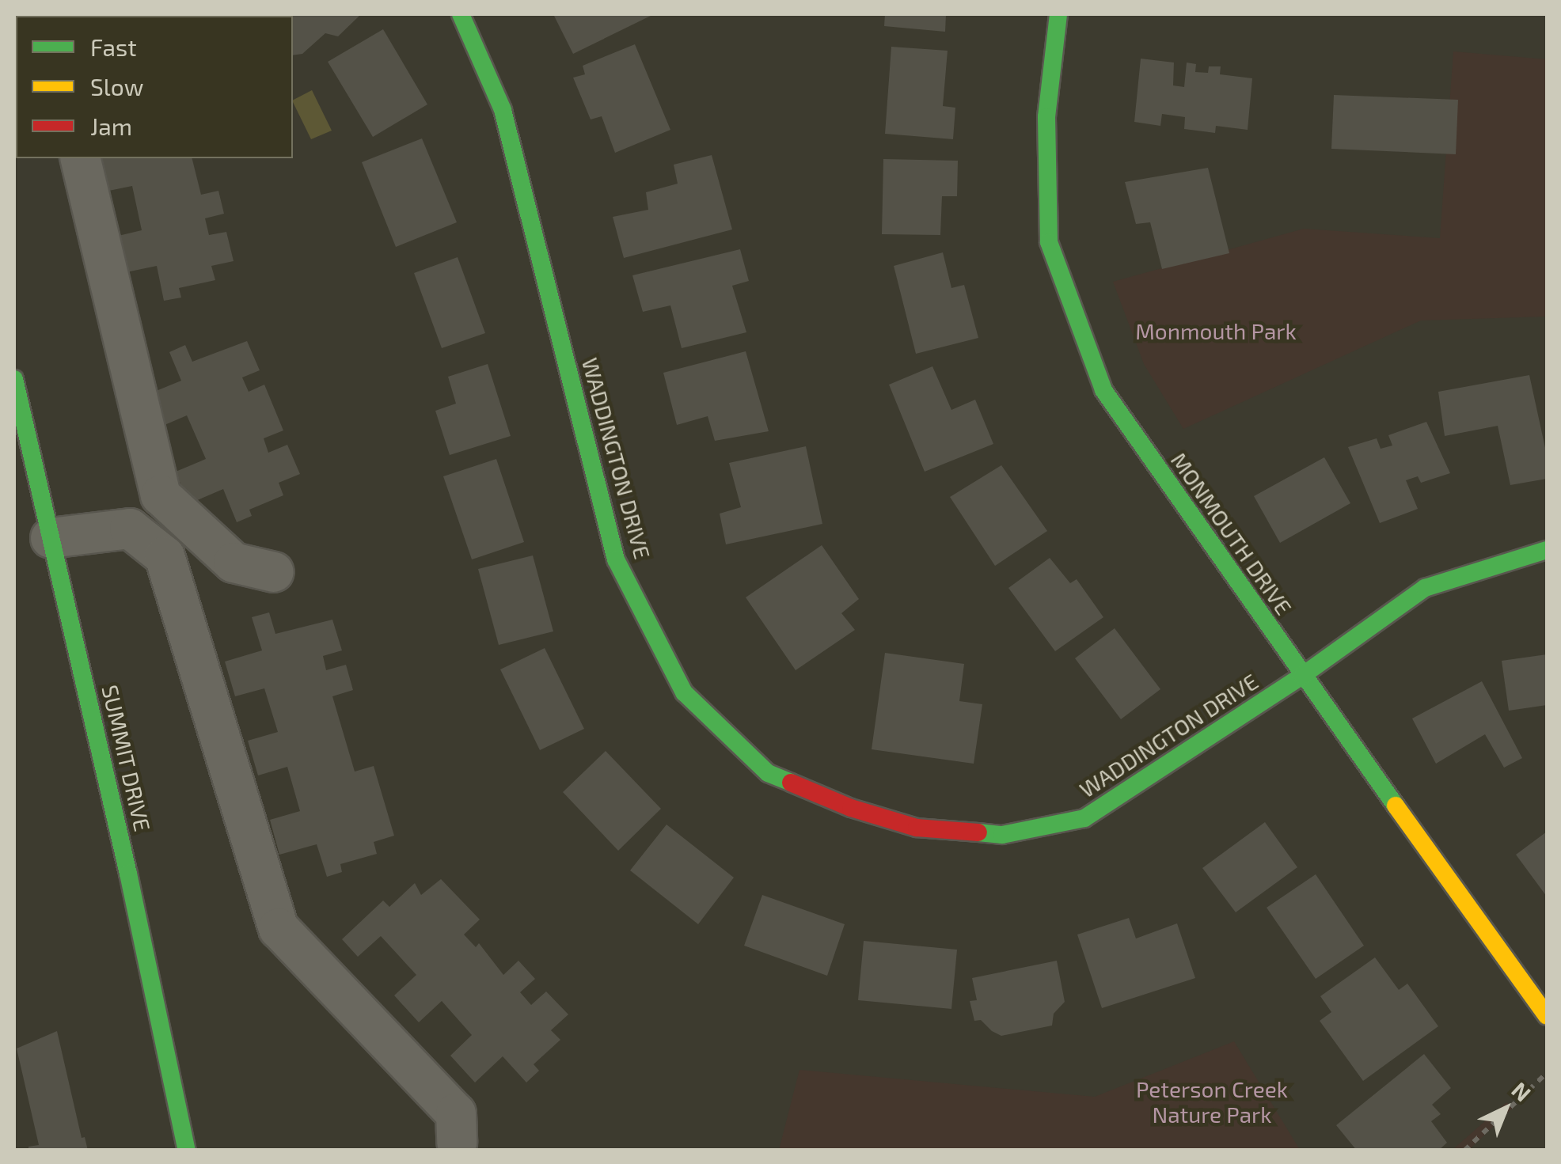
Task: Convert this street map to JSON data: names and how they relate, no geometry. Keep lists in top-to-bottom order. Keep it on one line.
{"streets":{"street":["WADDINGTON DRIVE","MONMOUTH DRIVE","SUMMIT DRIVE"]},"crossings":[["WADDINGTON DRIVE","MONMOUTH DRIVE"]],"parks":["Monmouth Park","Peterson Creek Nature Park"],"legend":["Fast","Slow","Jam"],"north":"top right"}
